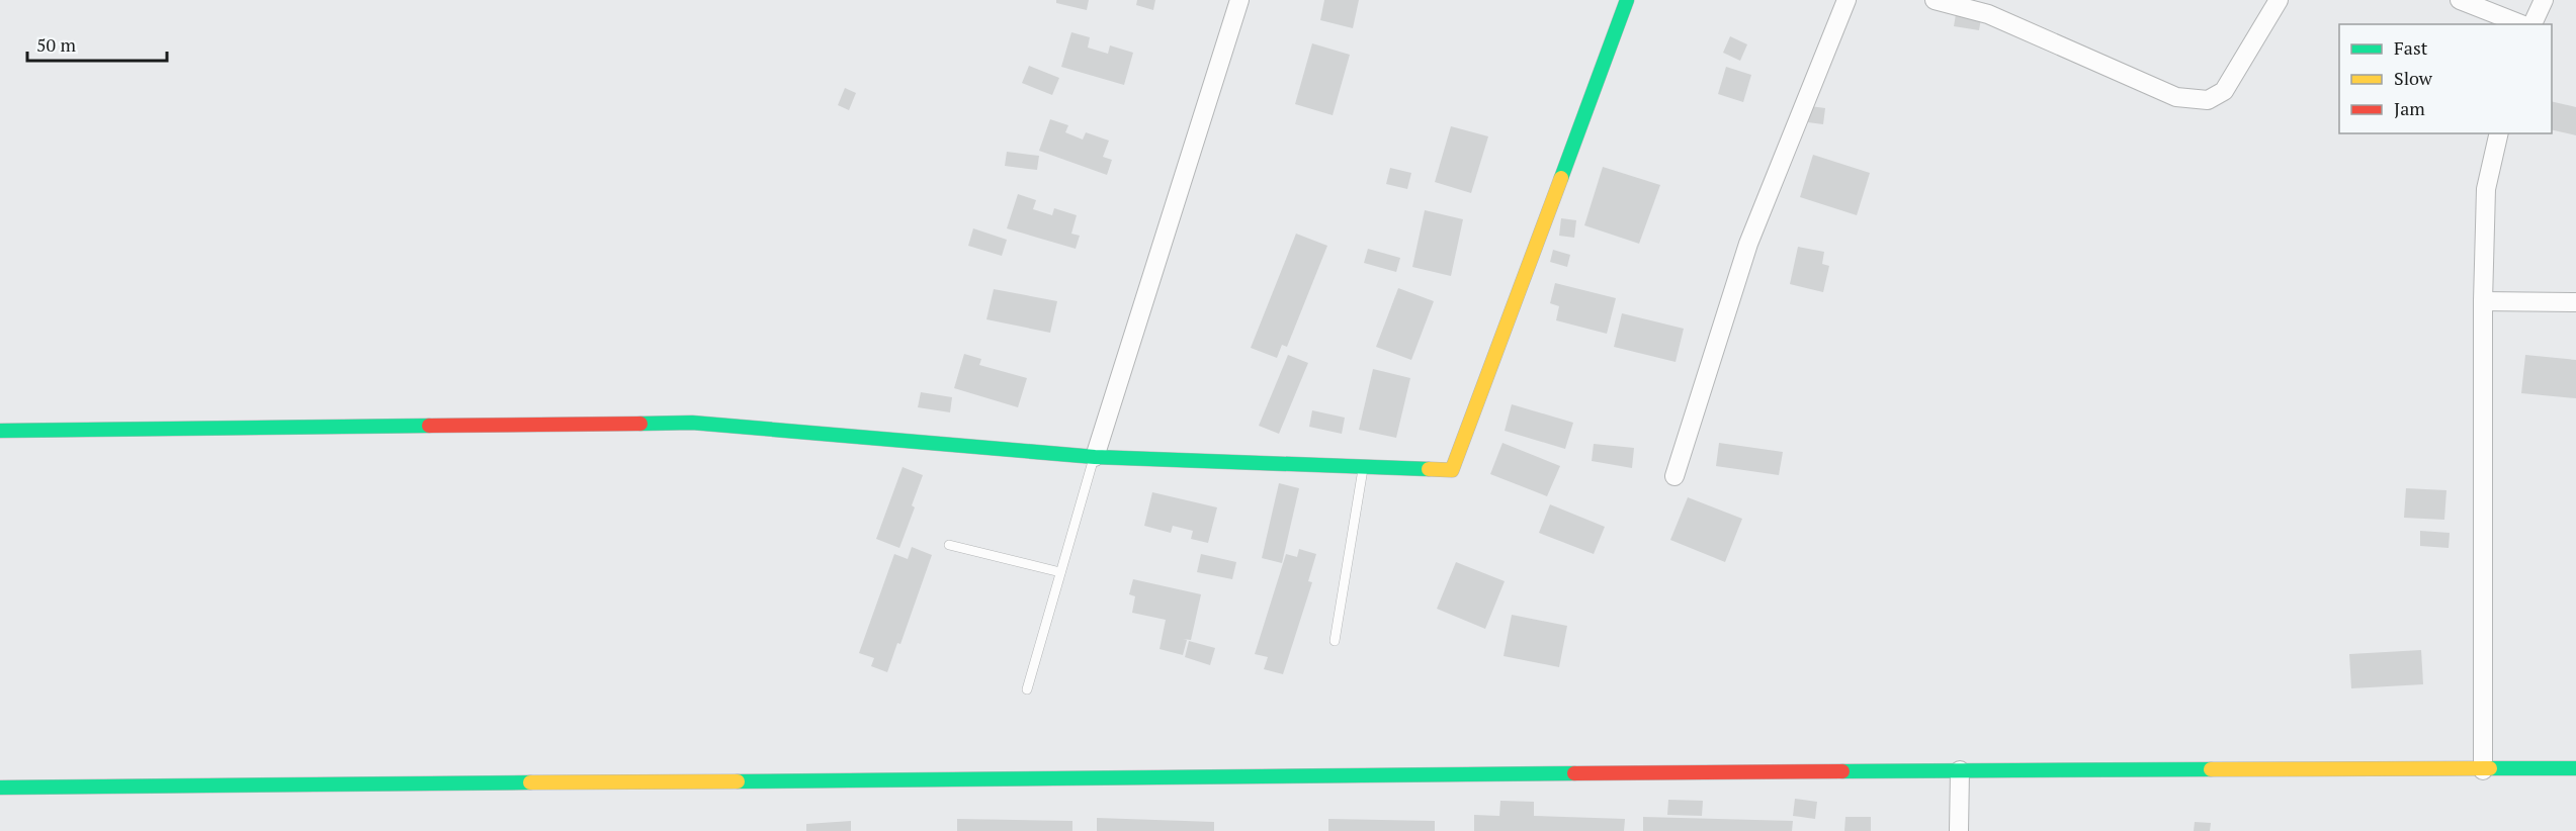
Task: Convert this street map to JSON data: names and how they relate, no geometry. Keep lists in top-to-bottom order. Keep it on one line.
{"legend":["Fast","Slow","Jam"],"scale_bar":"50 m"}
